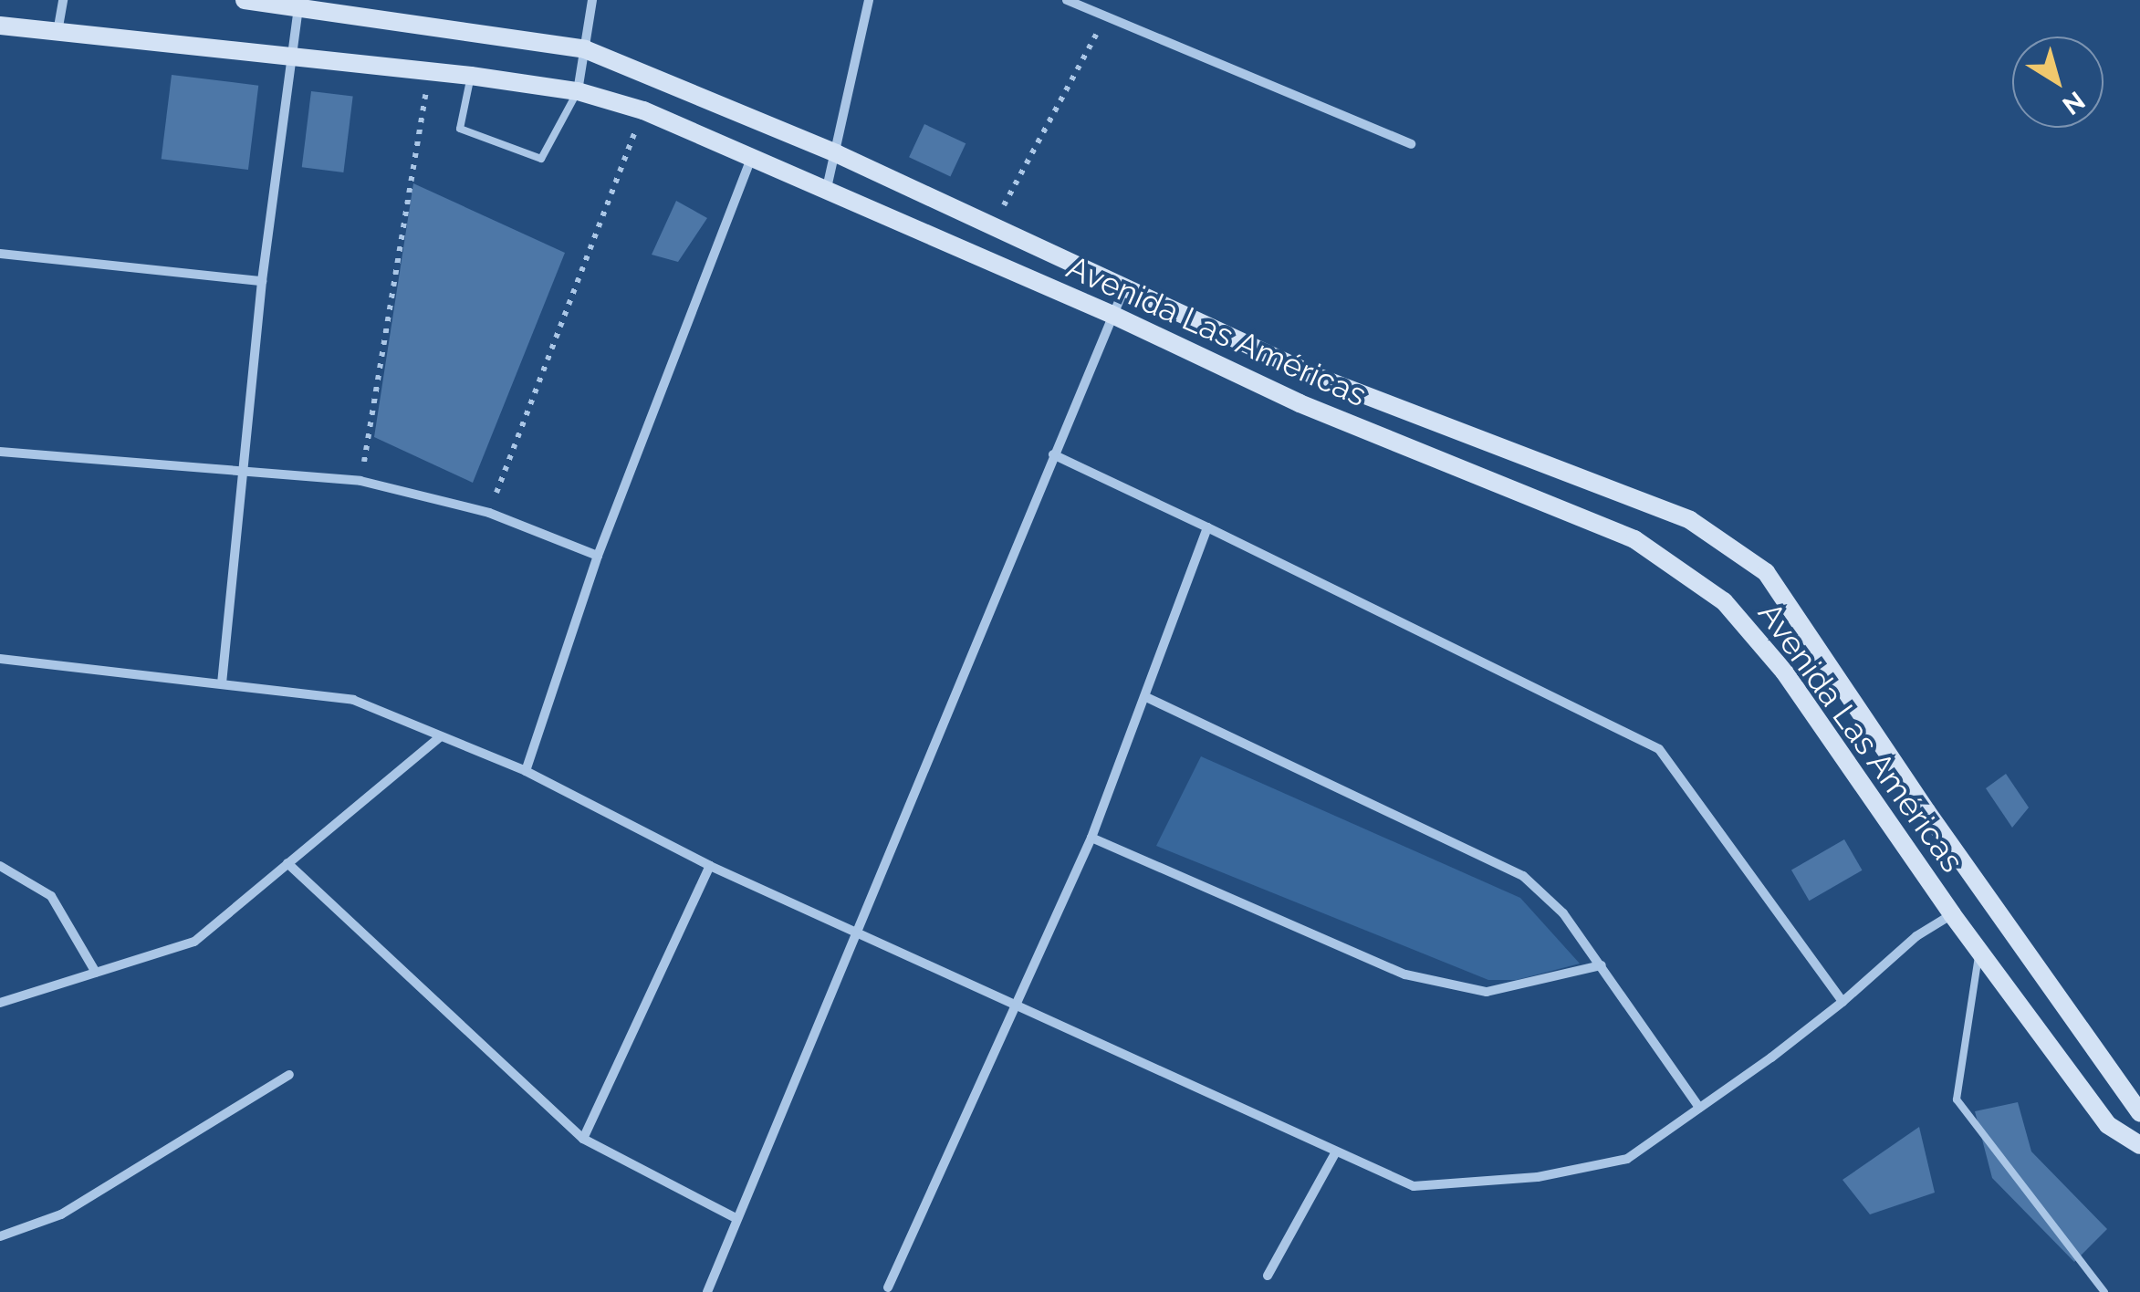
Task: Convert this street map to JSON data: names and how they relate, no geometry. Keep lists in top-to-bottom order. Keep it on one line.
{"streets":{"main road":["Avenida Las Américas"]},"north":"bottom right"}
